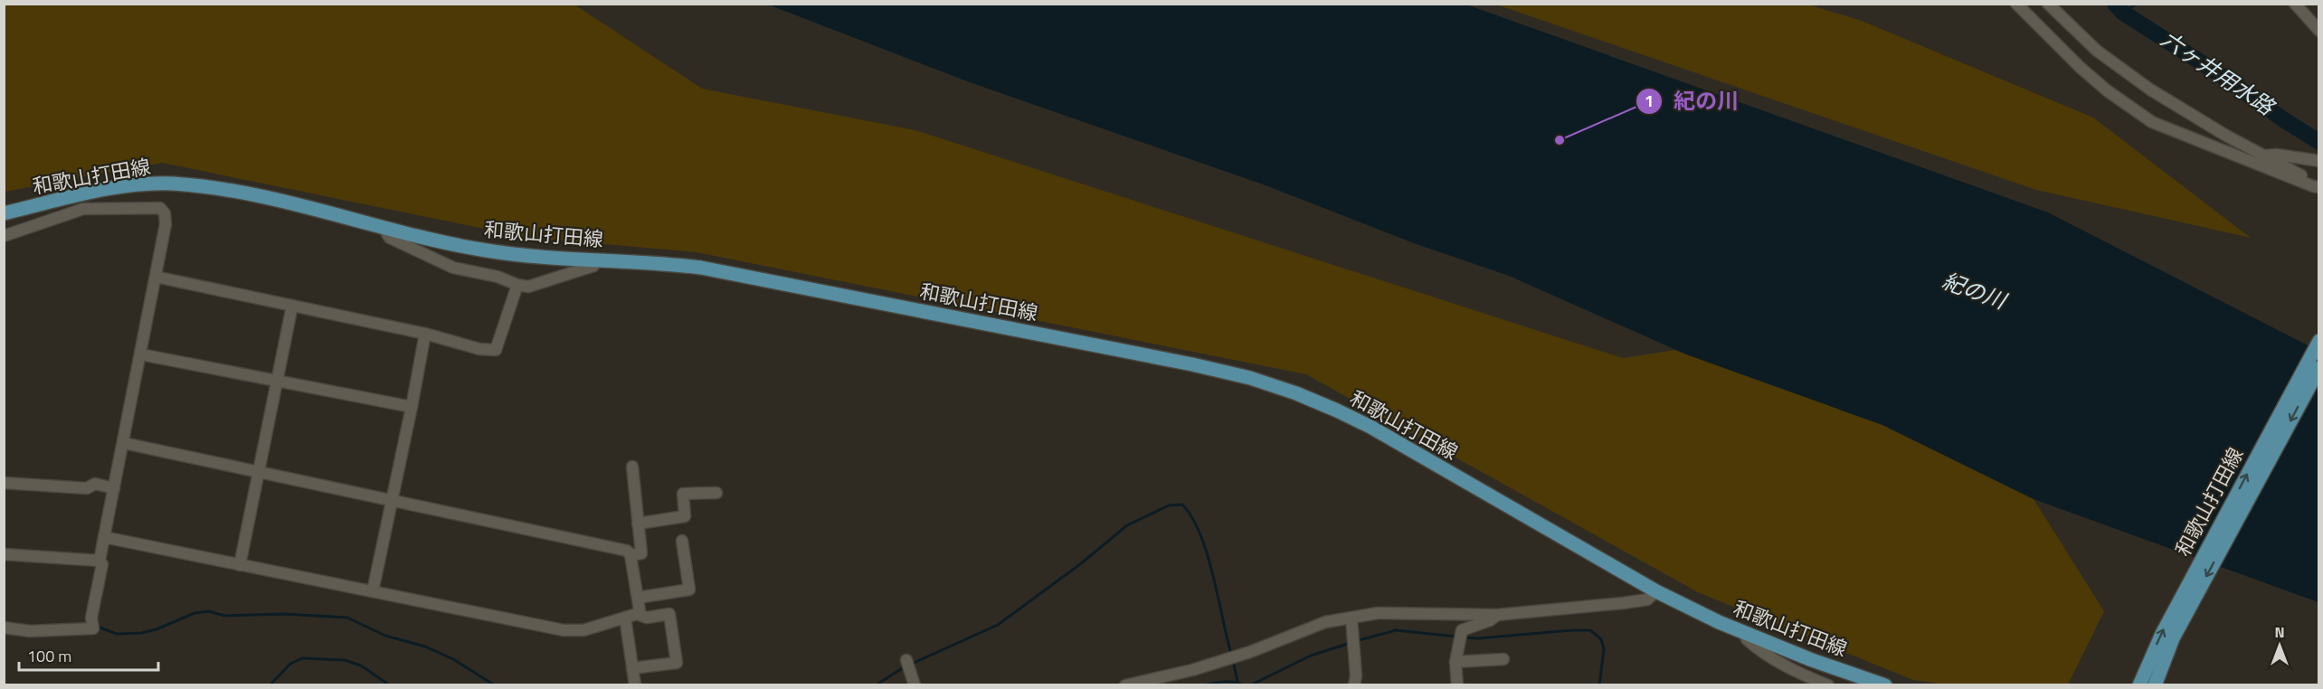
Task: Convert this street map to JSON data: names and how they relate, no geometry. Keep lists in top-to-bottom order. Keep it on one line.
{"streets":{"main road":["和歌山打田線"]},"water":["六ヶ井用水路","紀の川"],"places":["紀の川"],"scale_bar":"100 m","north":"top"}
